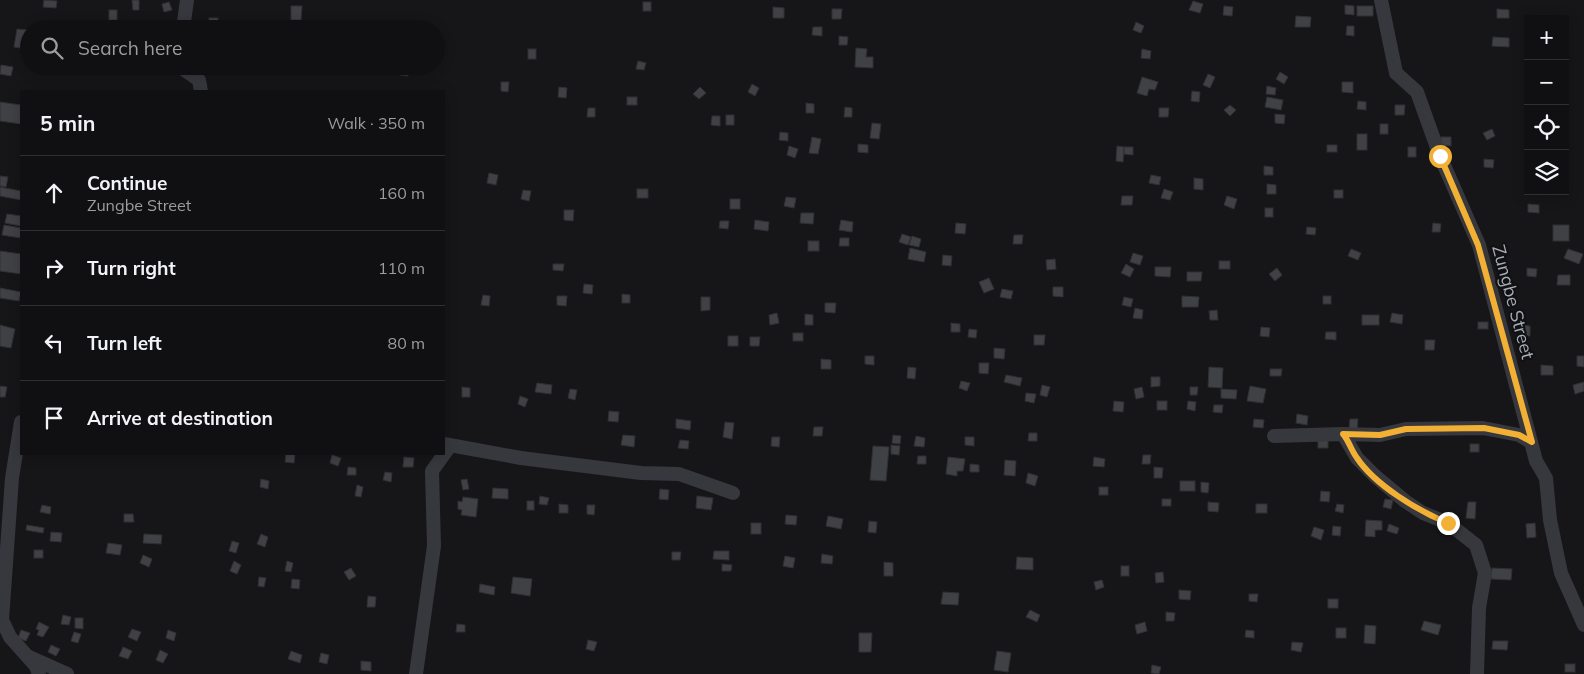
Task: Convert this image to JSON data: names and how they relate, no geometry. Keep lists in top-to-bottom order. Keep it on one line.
{"streets":{"street":["Zungbe Street"]},"page":{"map_buttons":["+","−"],"search":"Search here","heading":["5 min","Walk · 350 m"],"list":[["Continue","Zungbe Street","160 m"],["Turn right","110 m"],["Turn left","80 m"],"Arrive at destination"]}}
